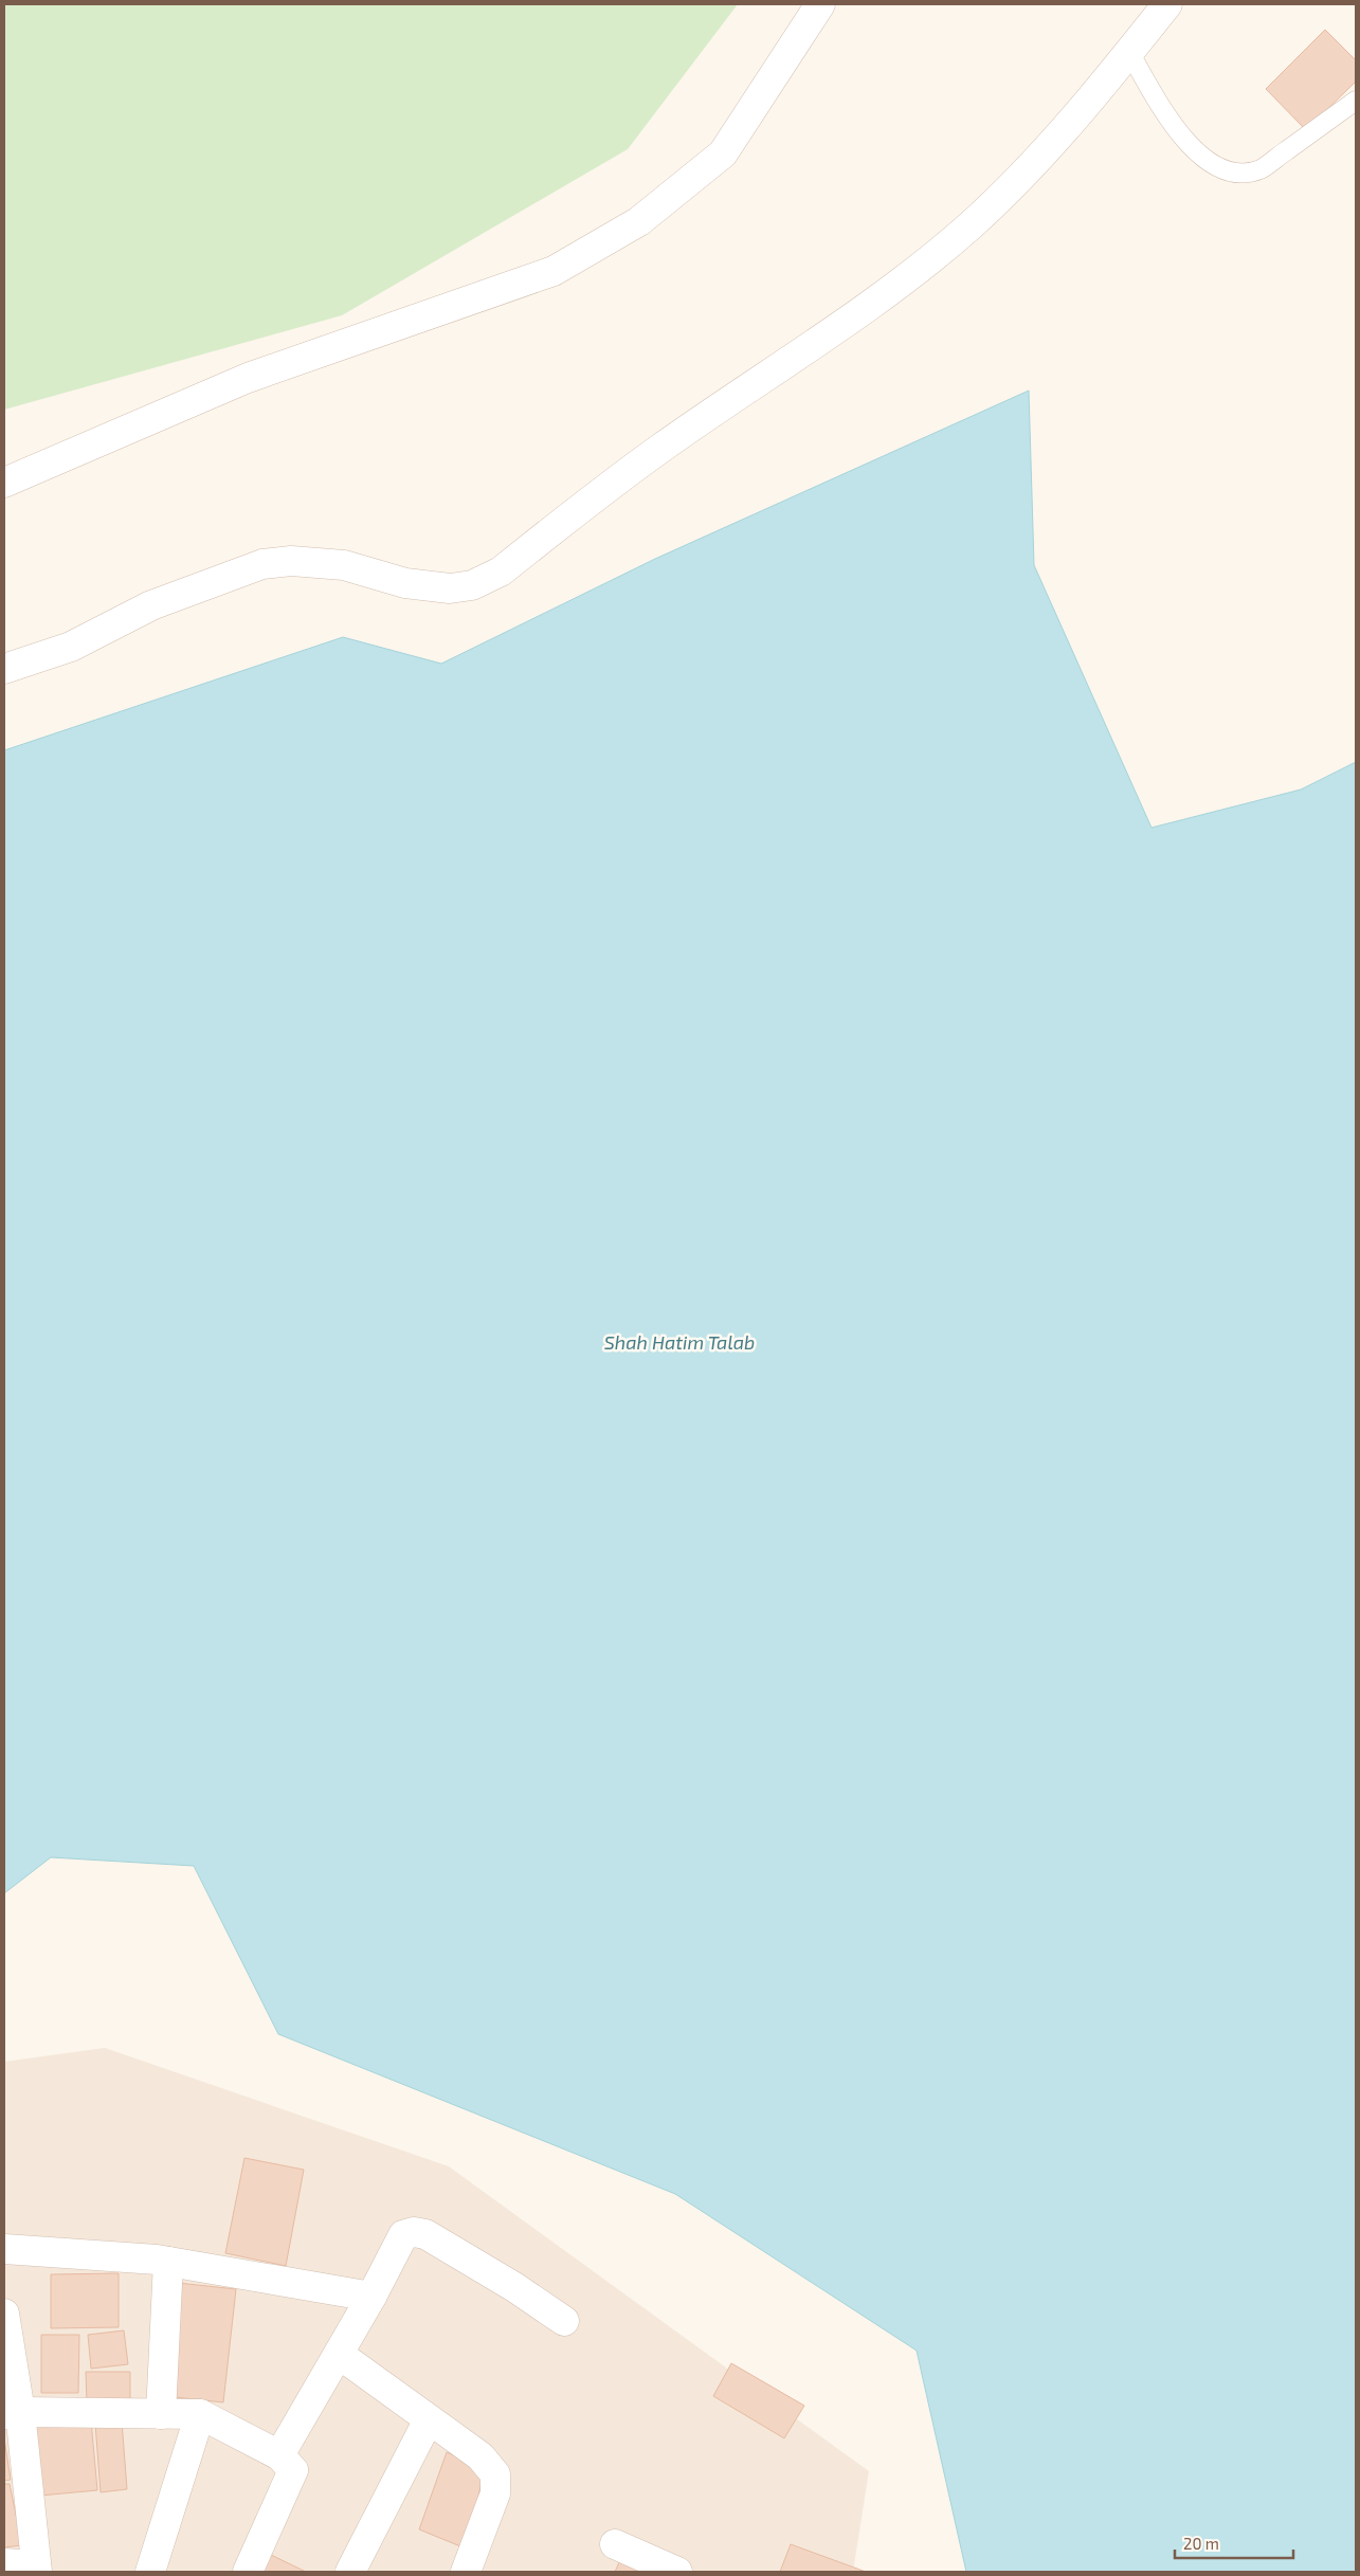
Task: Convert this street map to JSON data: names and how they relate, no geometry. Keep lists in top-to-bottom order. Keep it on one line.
{"water":["Shah Hatim Talab"],"scale_bar":"20 m"}
